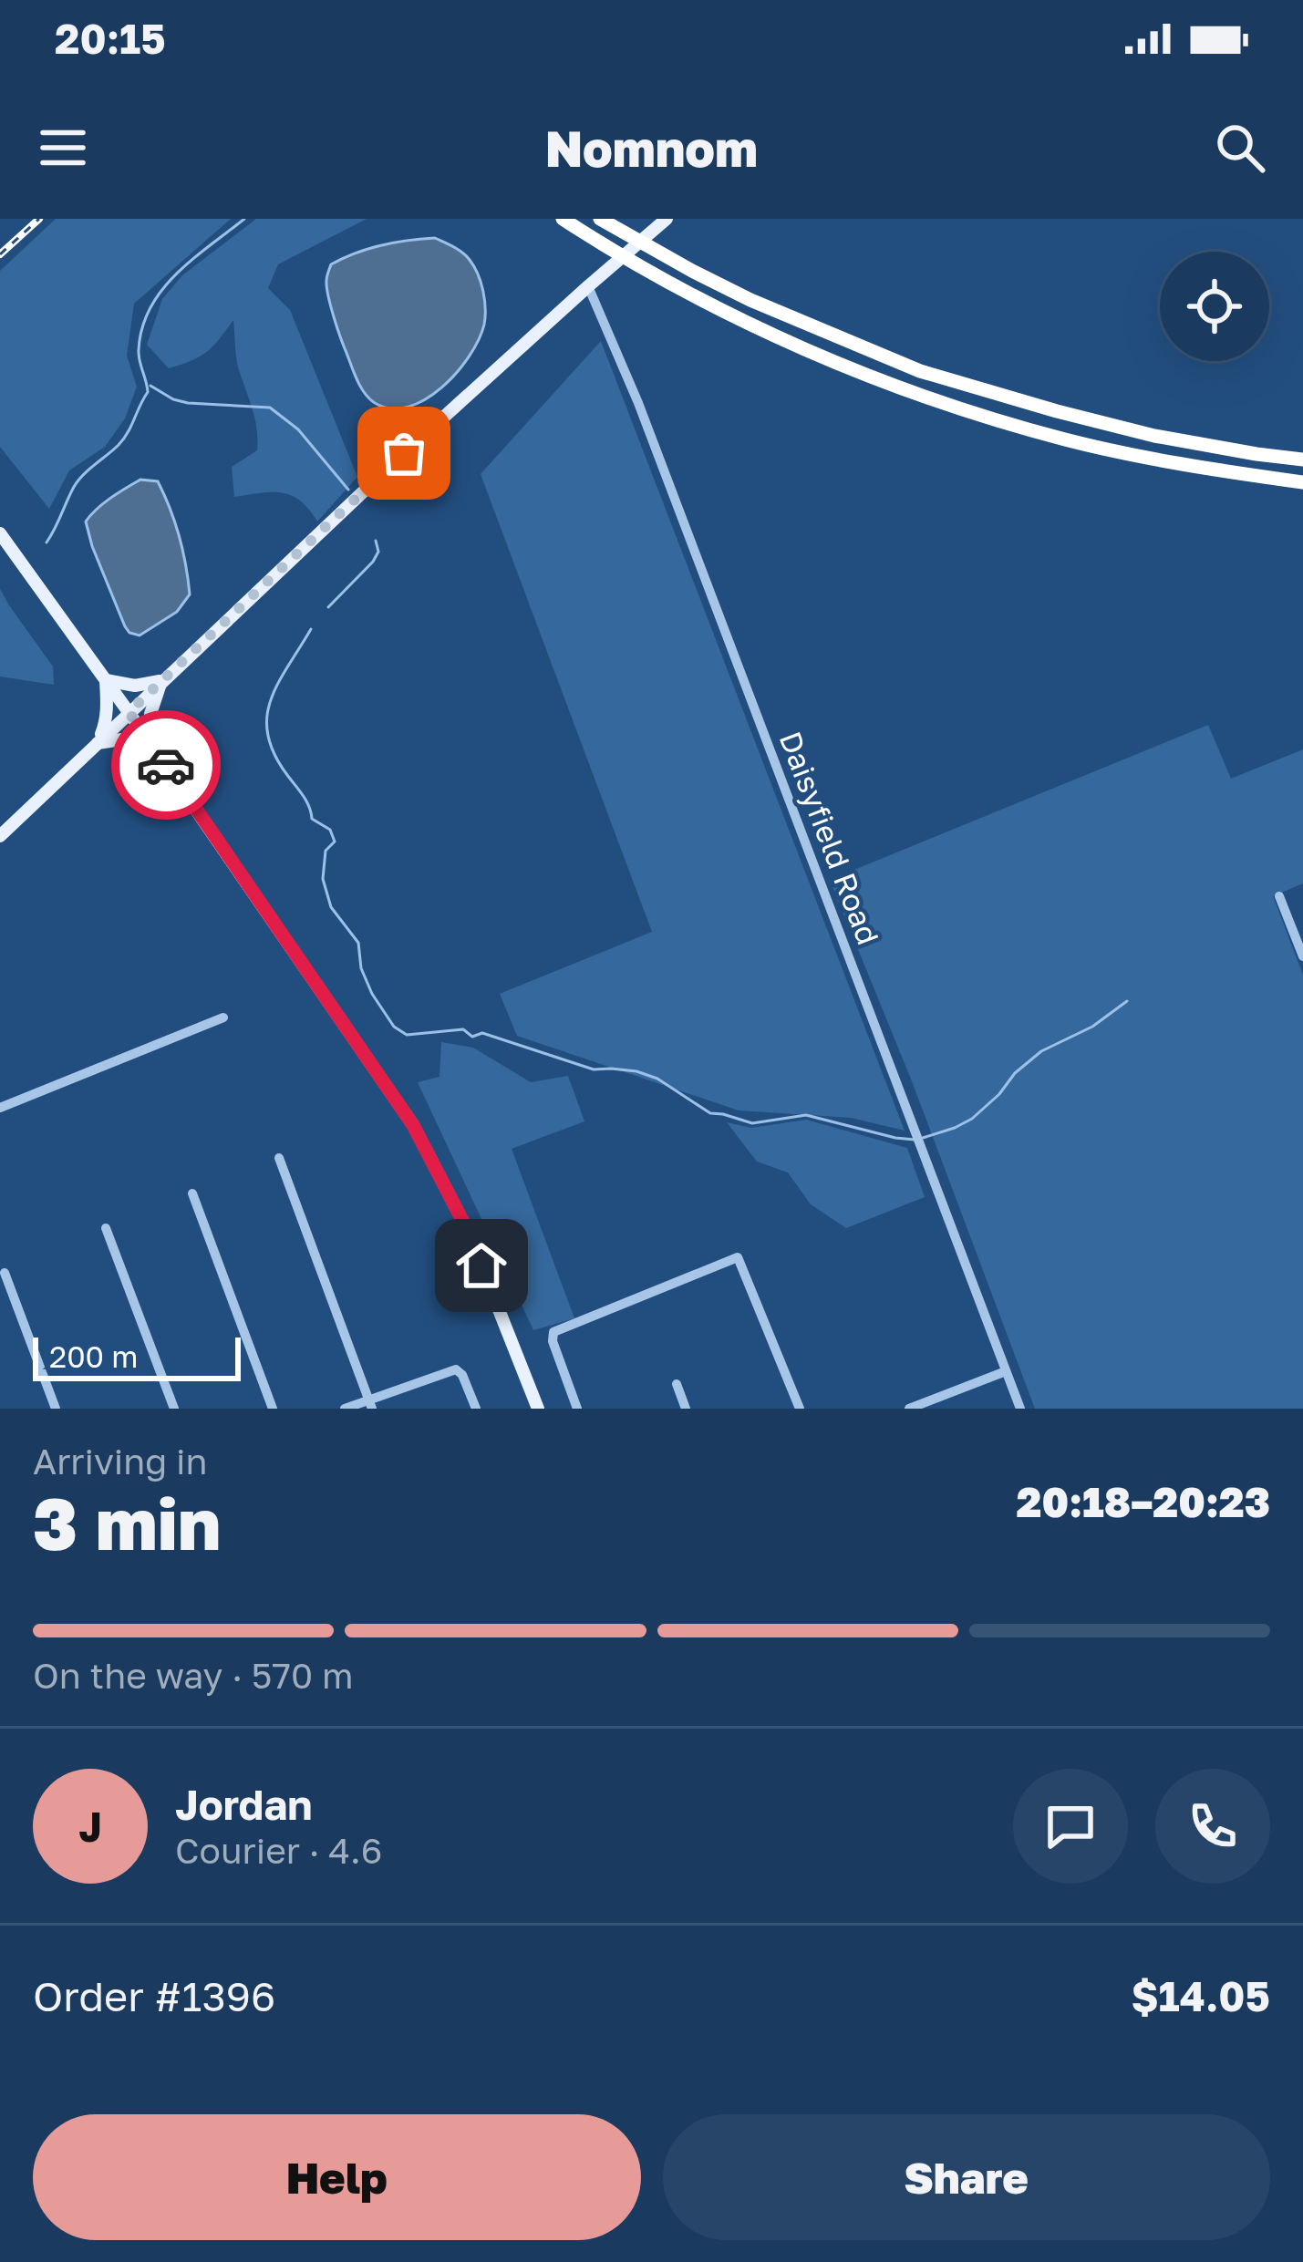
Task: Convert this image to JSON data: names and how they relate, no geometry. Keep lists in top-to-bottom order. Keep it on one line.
{"streets":{"street":["Daisyfield Road"]},"scale_bar":"200 m","page":{"status":"20:15","header":"Nomnom","scale":"200 m","heading":["3 min","Arriving in","20:18–20:23"],"panel":["Jordan","Courier · 4.6","Order #1396","$14.05"],"bar":"On the way · 570 m","round":"J","buttons":["Help","Share"]}}
